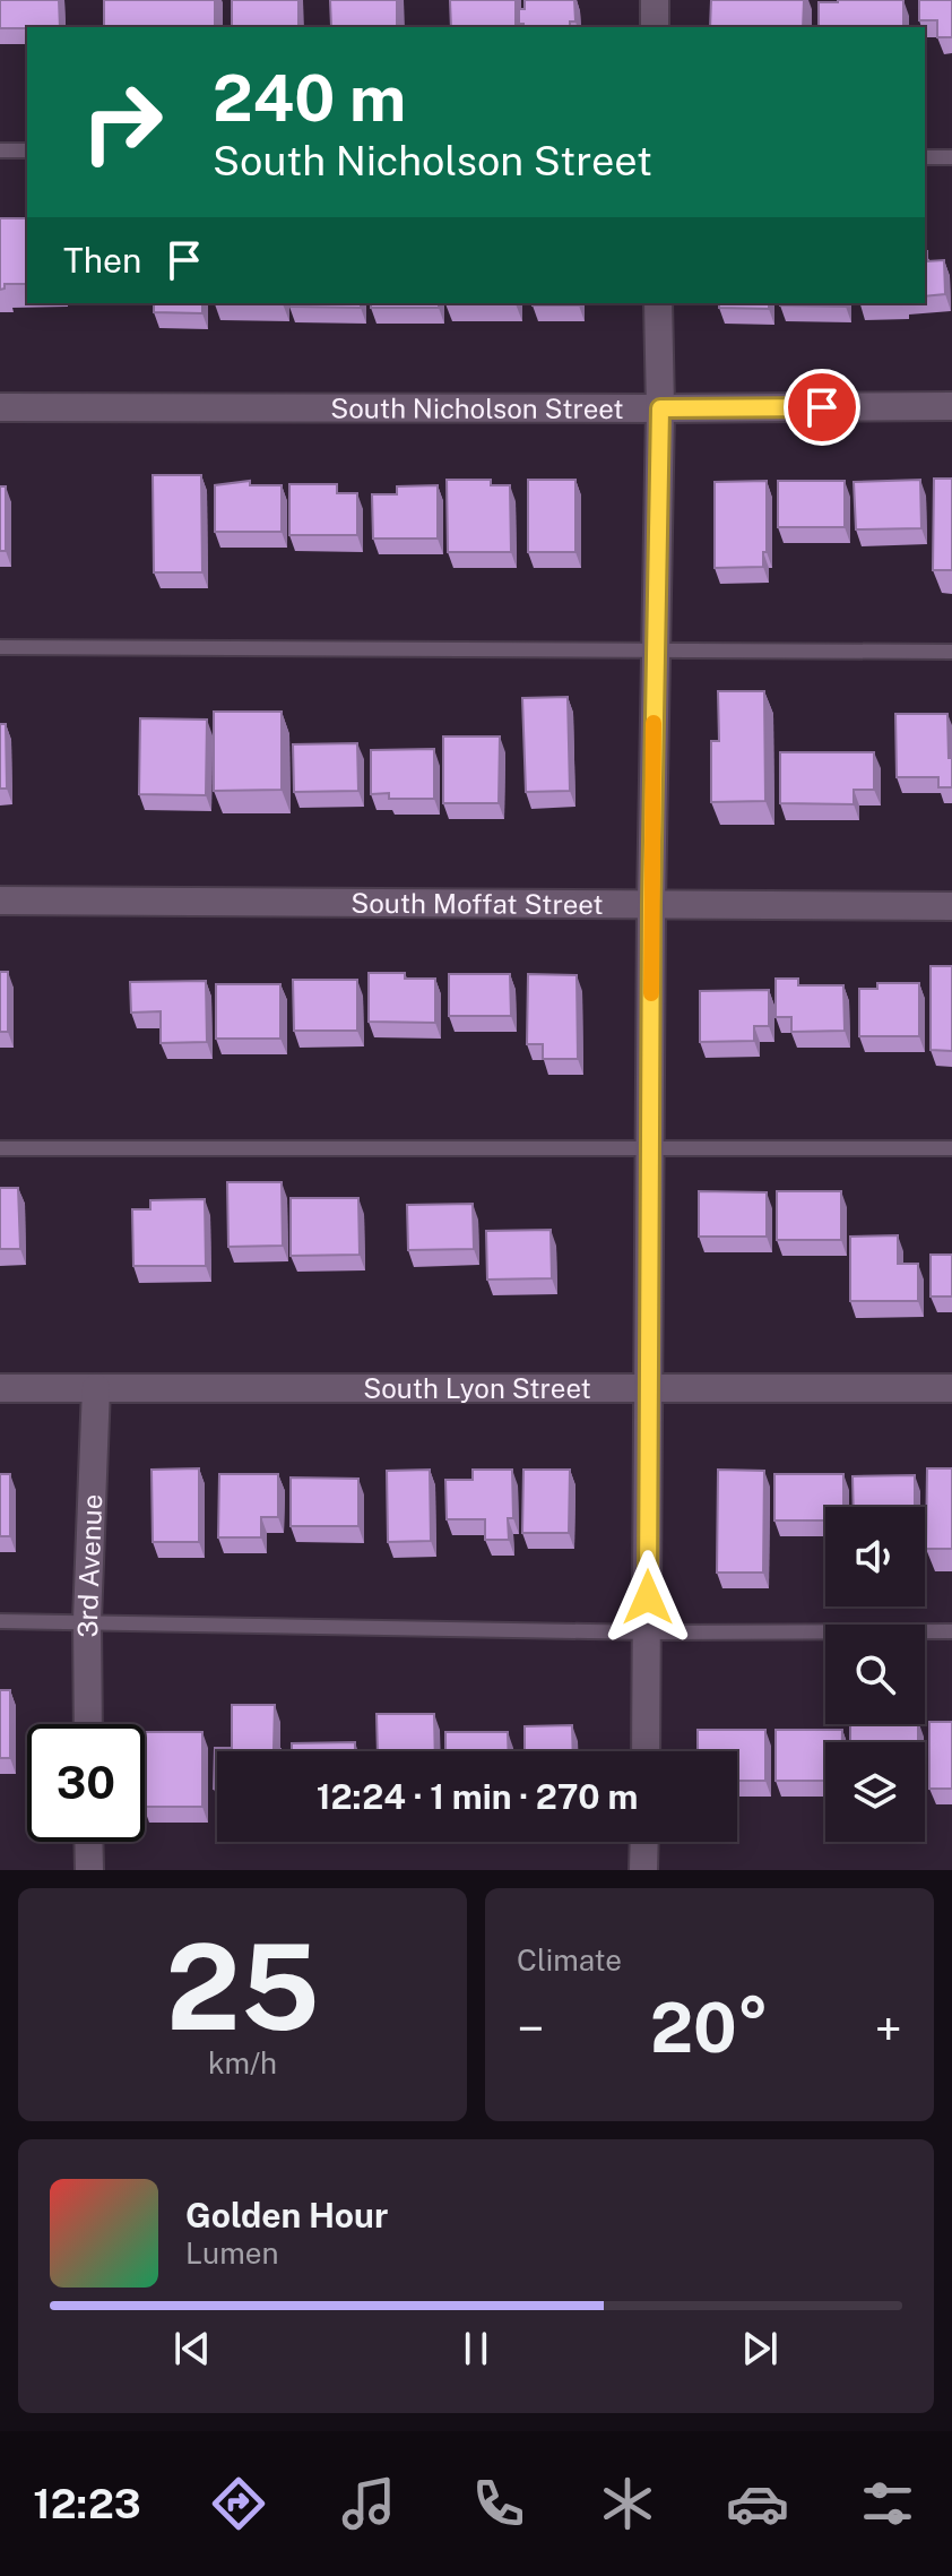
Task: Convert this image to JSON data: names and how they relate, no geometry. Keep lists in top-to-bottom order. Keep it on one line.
{"streets":{"street":["South Nicholson Street","South Moffat Street","South Lyon Street","3rd Avenue"]},"crossings":[["South Lyon Street","3rd Avenue"]],"page":{"turn":["240 m","South Nicholson Street"],"then":"Then","limit":"30","trip":"12:24 · 1 min · 270 m","tile":[["25","km/h"],"Climate"],"heat":["−","20°","+"],"song":["Golden Hour","Lumen"],"tabs":"12:23"}}
